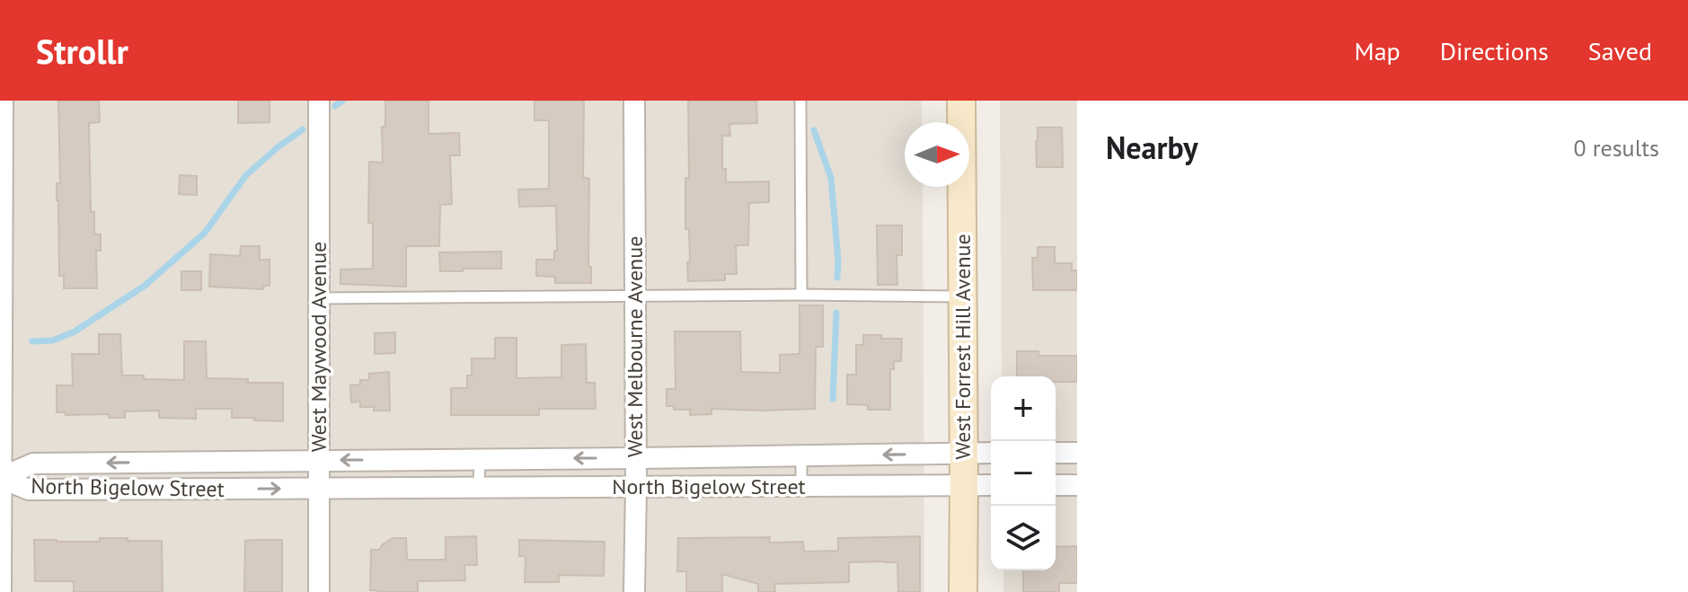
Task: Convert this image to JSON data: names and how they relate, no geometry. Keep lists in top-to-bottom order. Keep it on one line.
{"streets":{"main road":["West Forrest Hill Avenue"],"street":["West Maywood Avenue","West Melbourne Avenue","North Bigelow Street"]},"crossings":[["West Maywood Avenue","North Bigelow Street"],["West Melbourne Avenue","North Bigelow Street"],["West Forrest Hill Avenue","North Bigelow Street"]],"north":"right","page":{"header":"Strollr","nav":["Map","Directions","Saved"],"heading":["Nearby","0 results"],"map_buttons":["+","−"]}}
